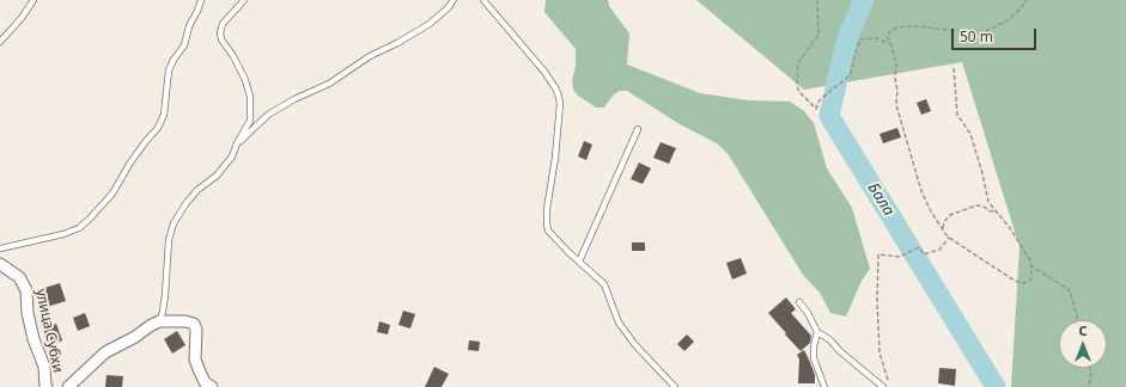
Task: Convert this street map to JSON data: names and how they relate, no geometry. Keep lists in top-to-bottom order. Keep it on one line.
{"streets":{"street":["улица Субхи"]},"water":["Бала"],"scale_bar":"50 m","north":"top"}
